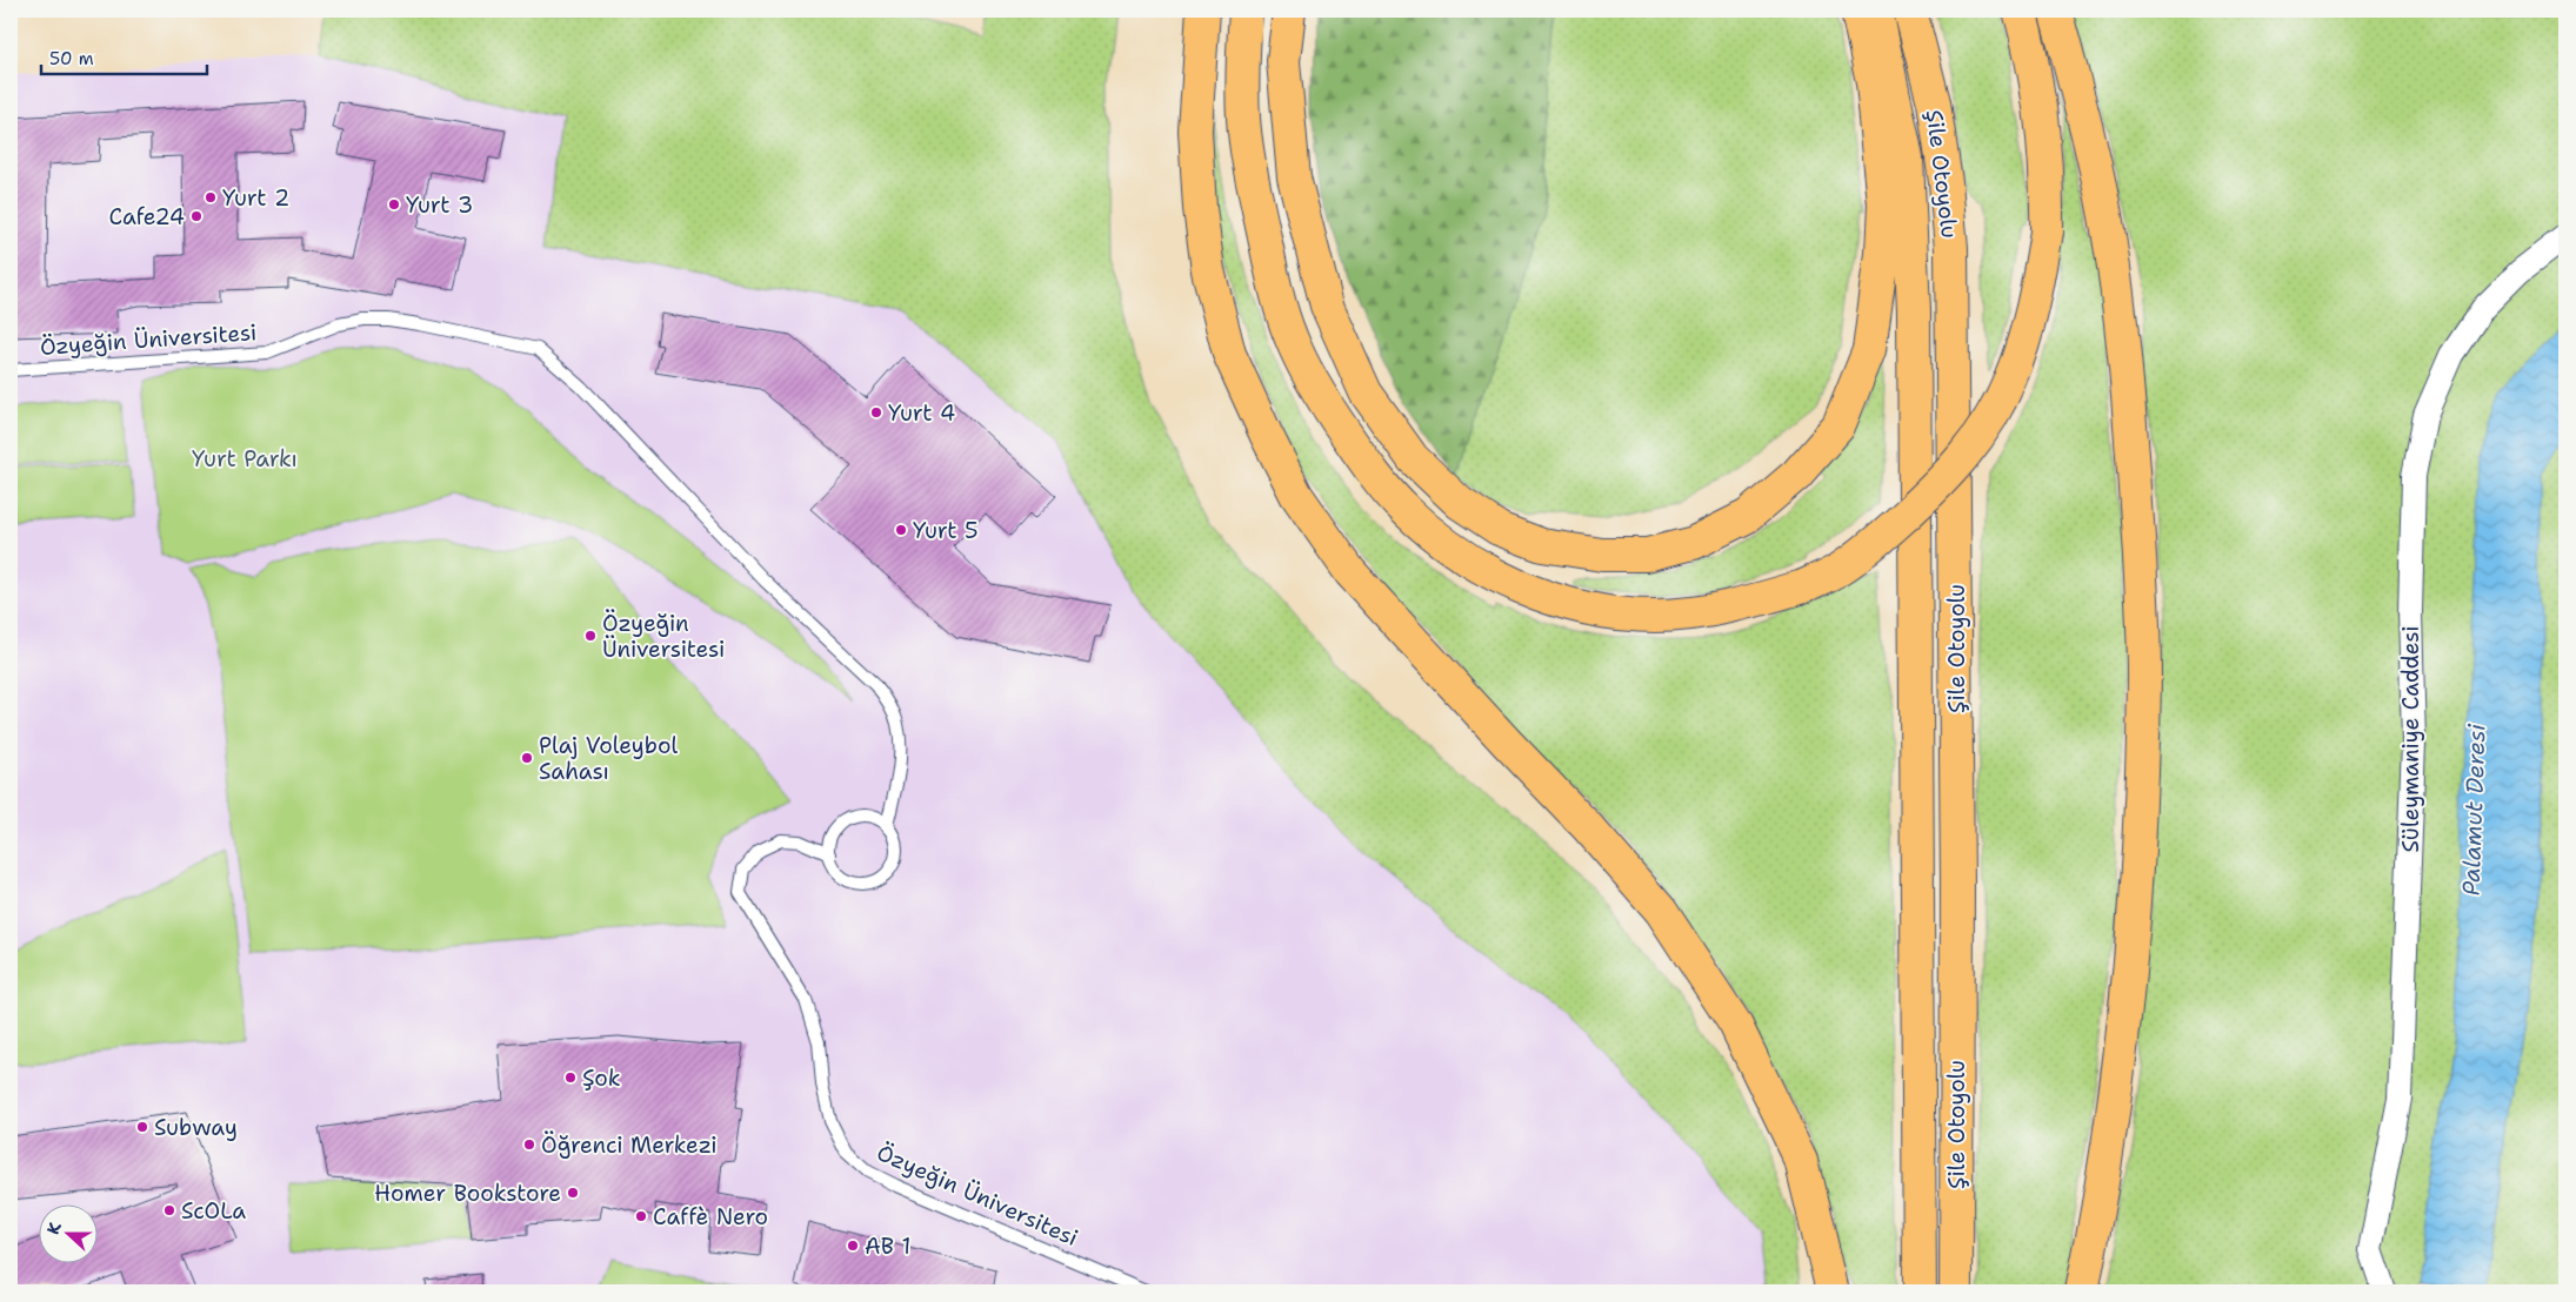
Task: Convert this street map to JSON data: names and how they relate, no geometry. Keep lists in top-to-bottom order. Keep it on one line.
{"streets":{"highway":["Şile Otoyolu"],"street":["Süleymaniye Caddesi"],"lane":["Özyeğin Üniversitesi"]},"water":["Palamut Deresi"],"parks":["Yurt Parkı"],"places":["Yurt 2","Yurt 3","Cafe24","Yurt 4","Yurt 5","Özyeğin Üniversitesi","Plaj Voleybol Sahası","Şok","Subway","Öğrenci Merkezi","Homer Bookstore","ScOLa","Caffè Nero","AB 1"],"scale_bar":"50 m","north":"left"}
